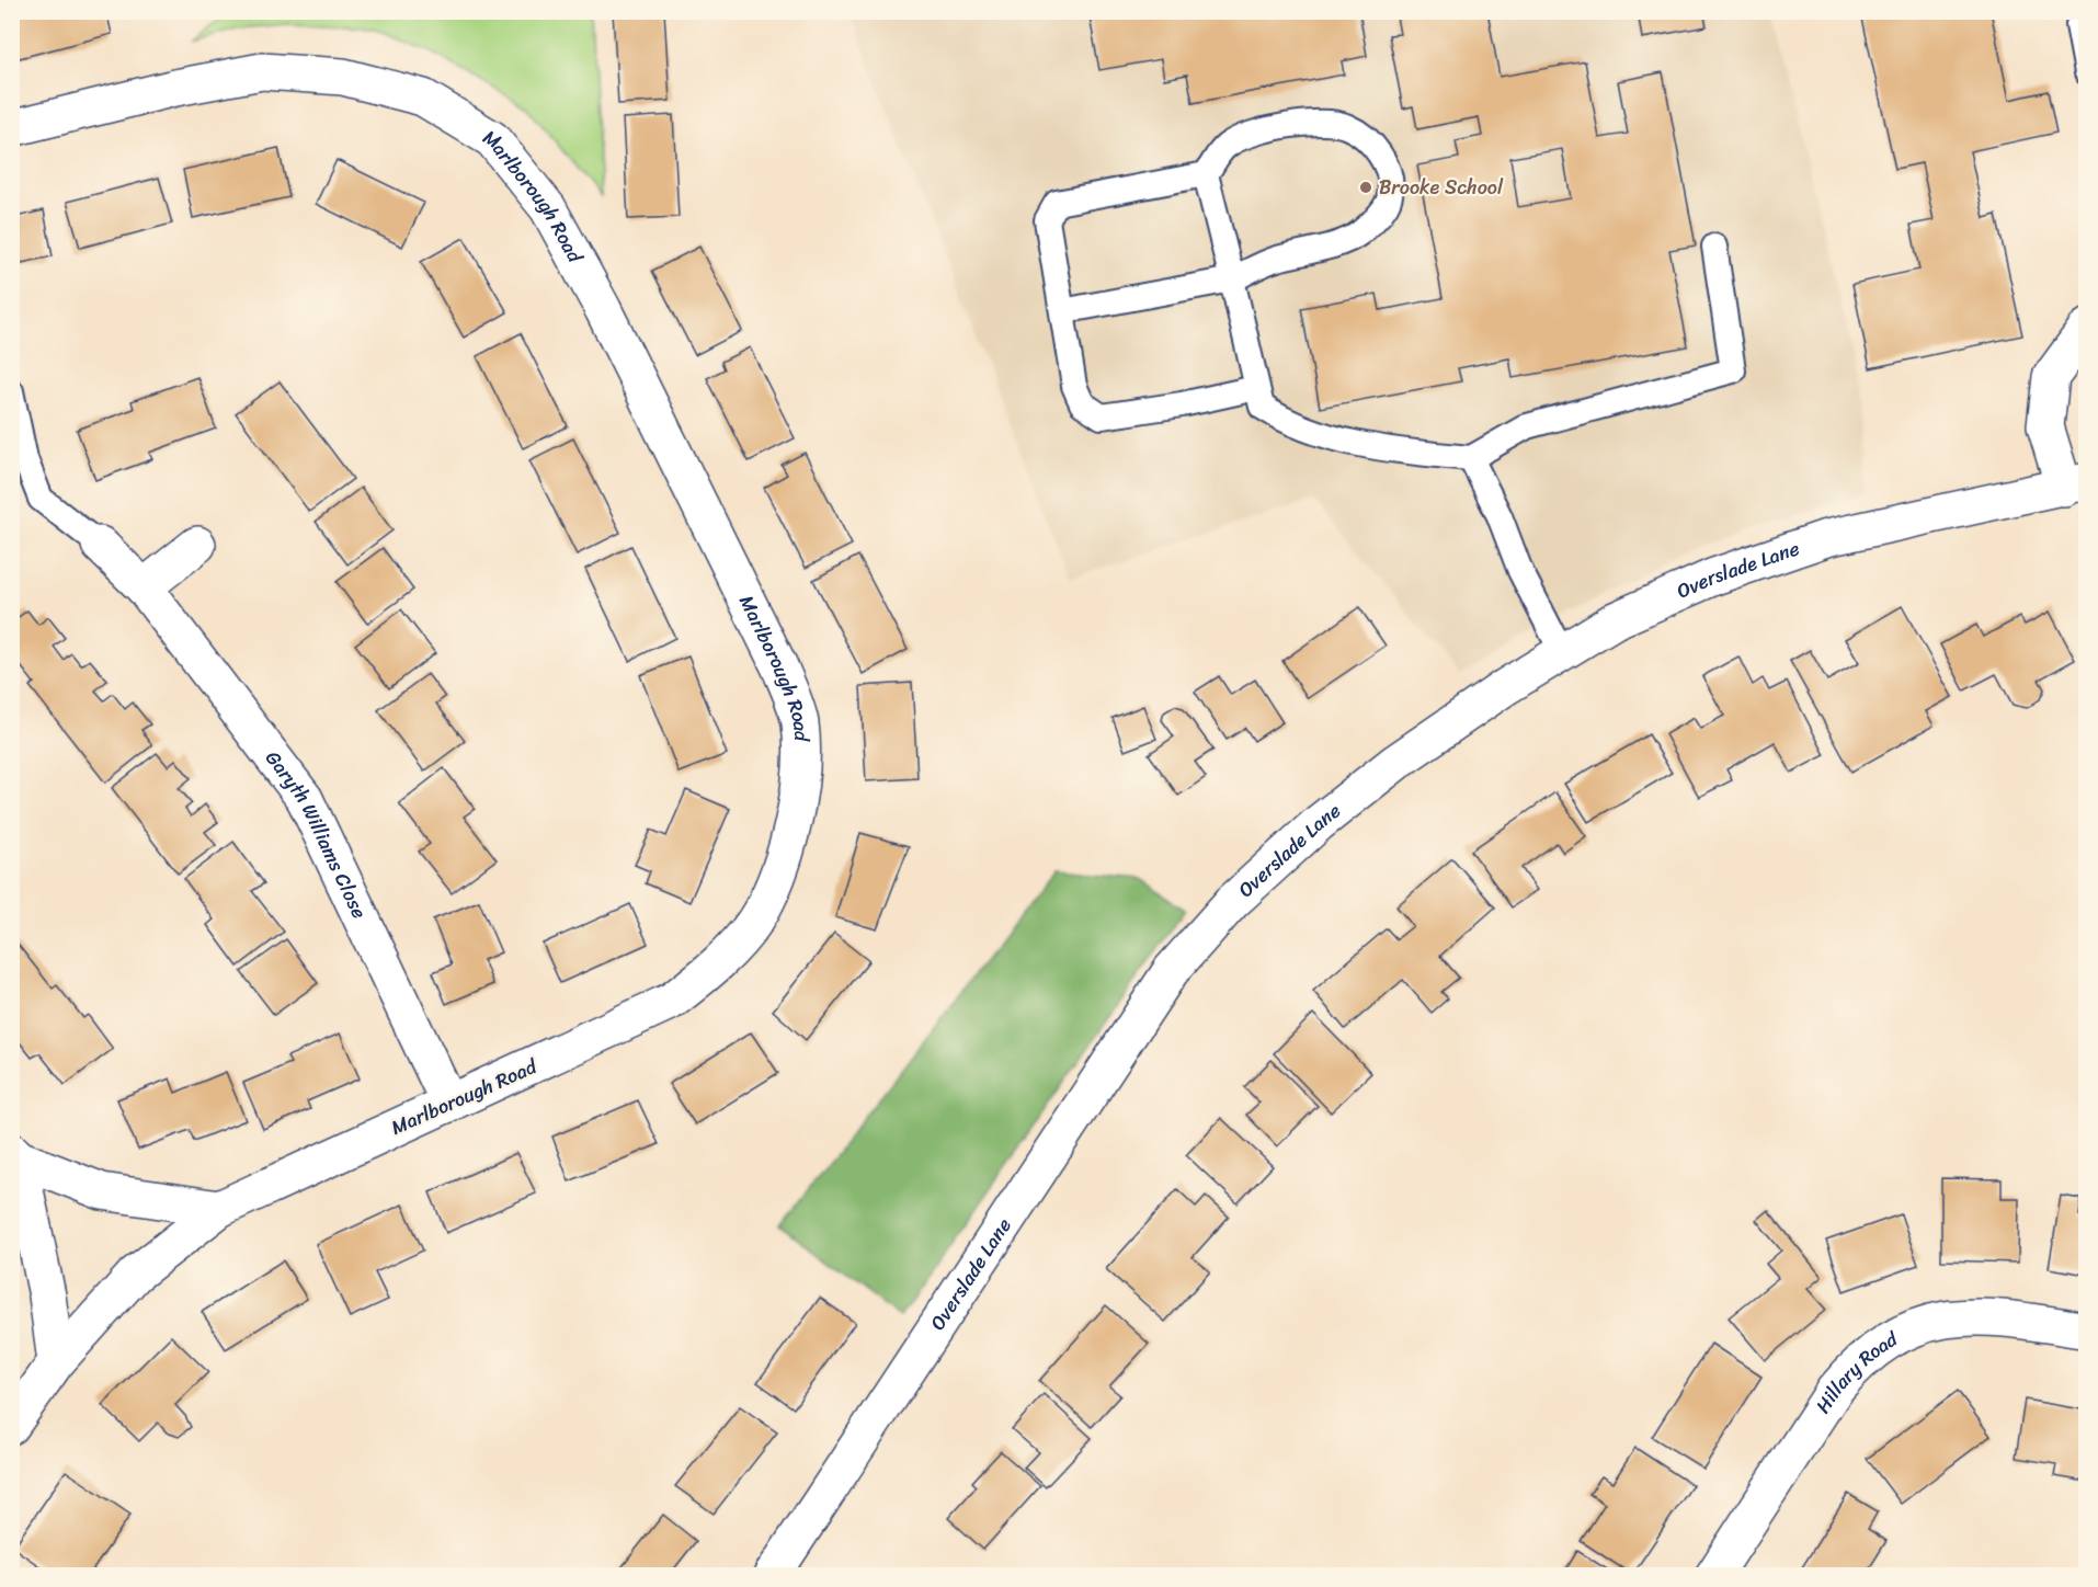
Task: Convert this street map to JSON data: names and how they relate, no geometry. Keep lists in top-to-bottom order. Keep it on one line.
{"streets":{"street":["Marlborough Road","Overslade Lane","Garyth Williams Close","Hillary Road"]},"crossings":[["Marlborough Road","Garyth Williams Close"]],"places":["Brooke School"]}
